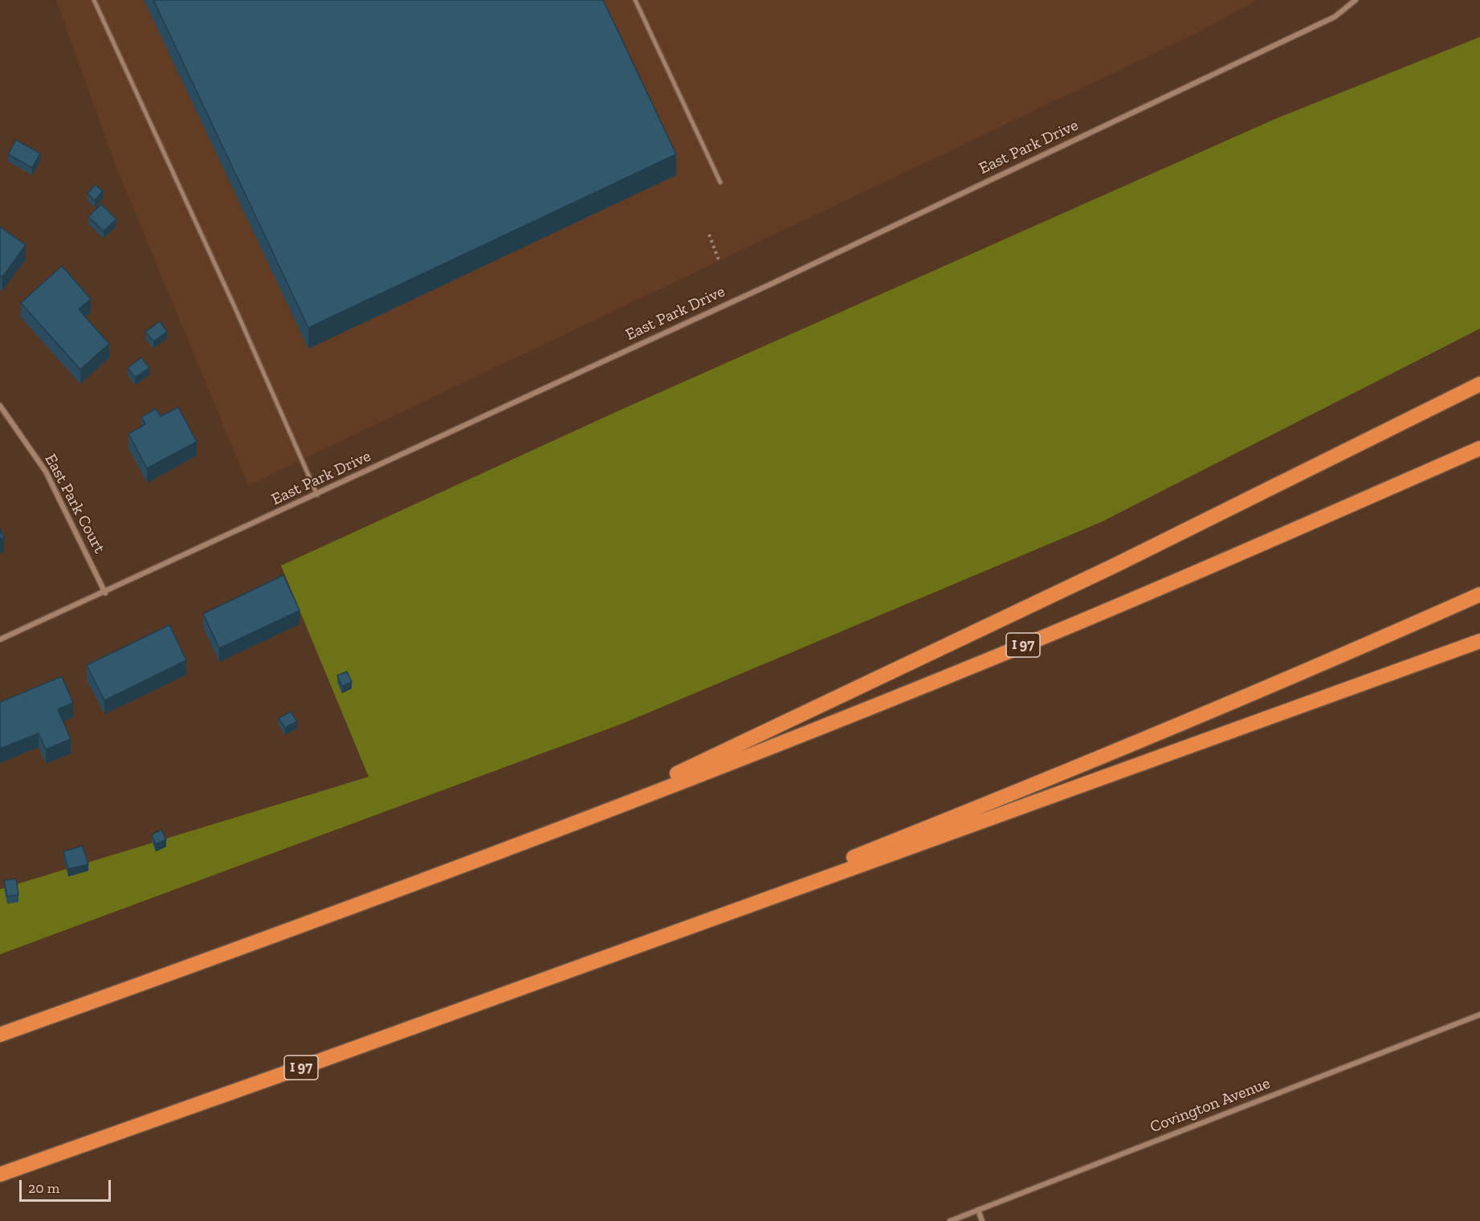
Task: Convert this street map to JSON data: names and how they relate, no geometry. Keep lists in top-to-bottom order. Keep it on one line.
{"streets":{"highway":["I 97"],"street":["East Park Drive","East Park Court","Covington Avenue"]},"crossings":[["East Park Drive","East Park Court"]],"scale_bar":"20 m"}
